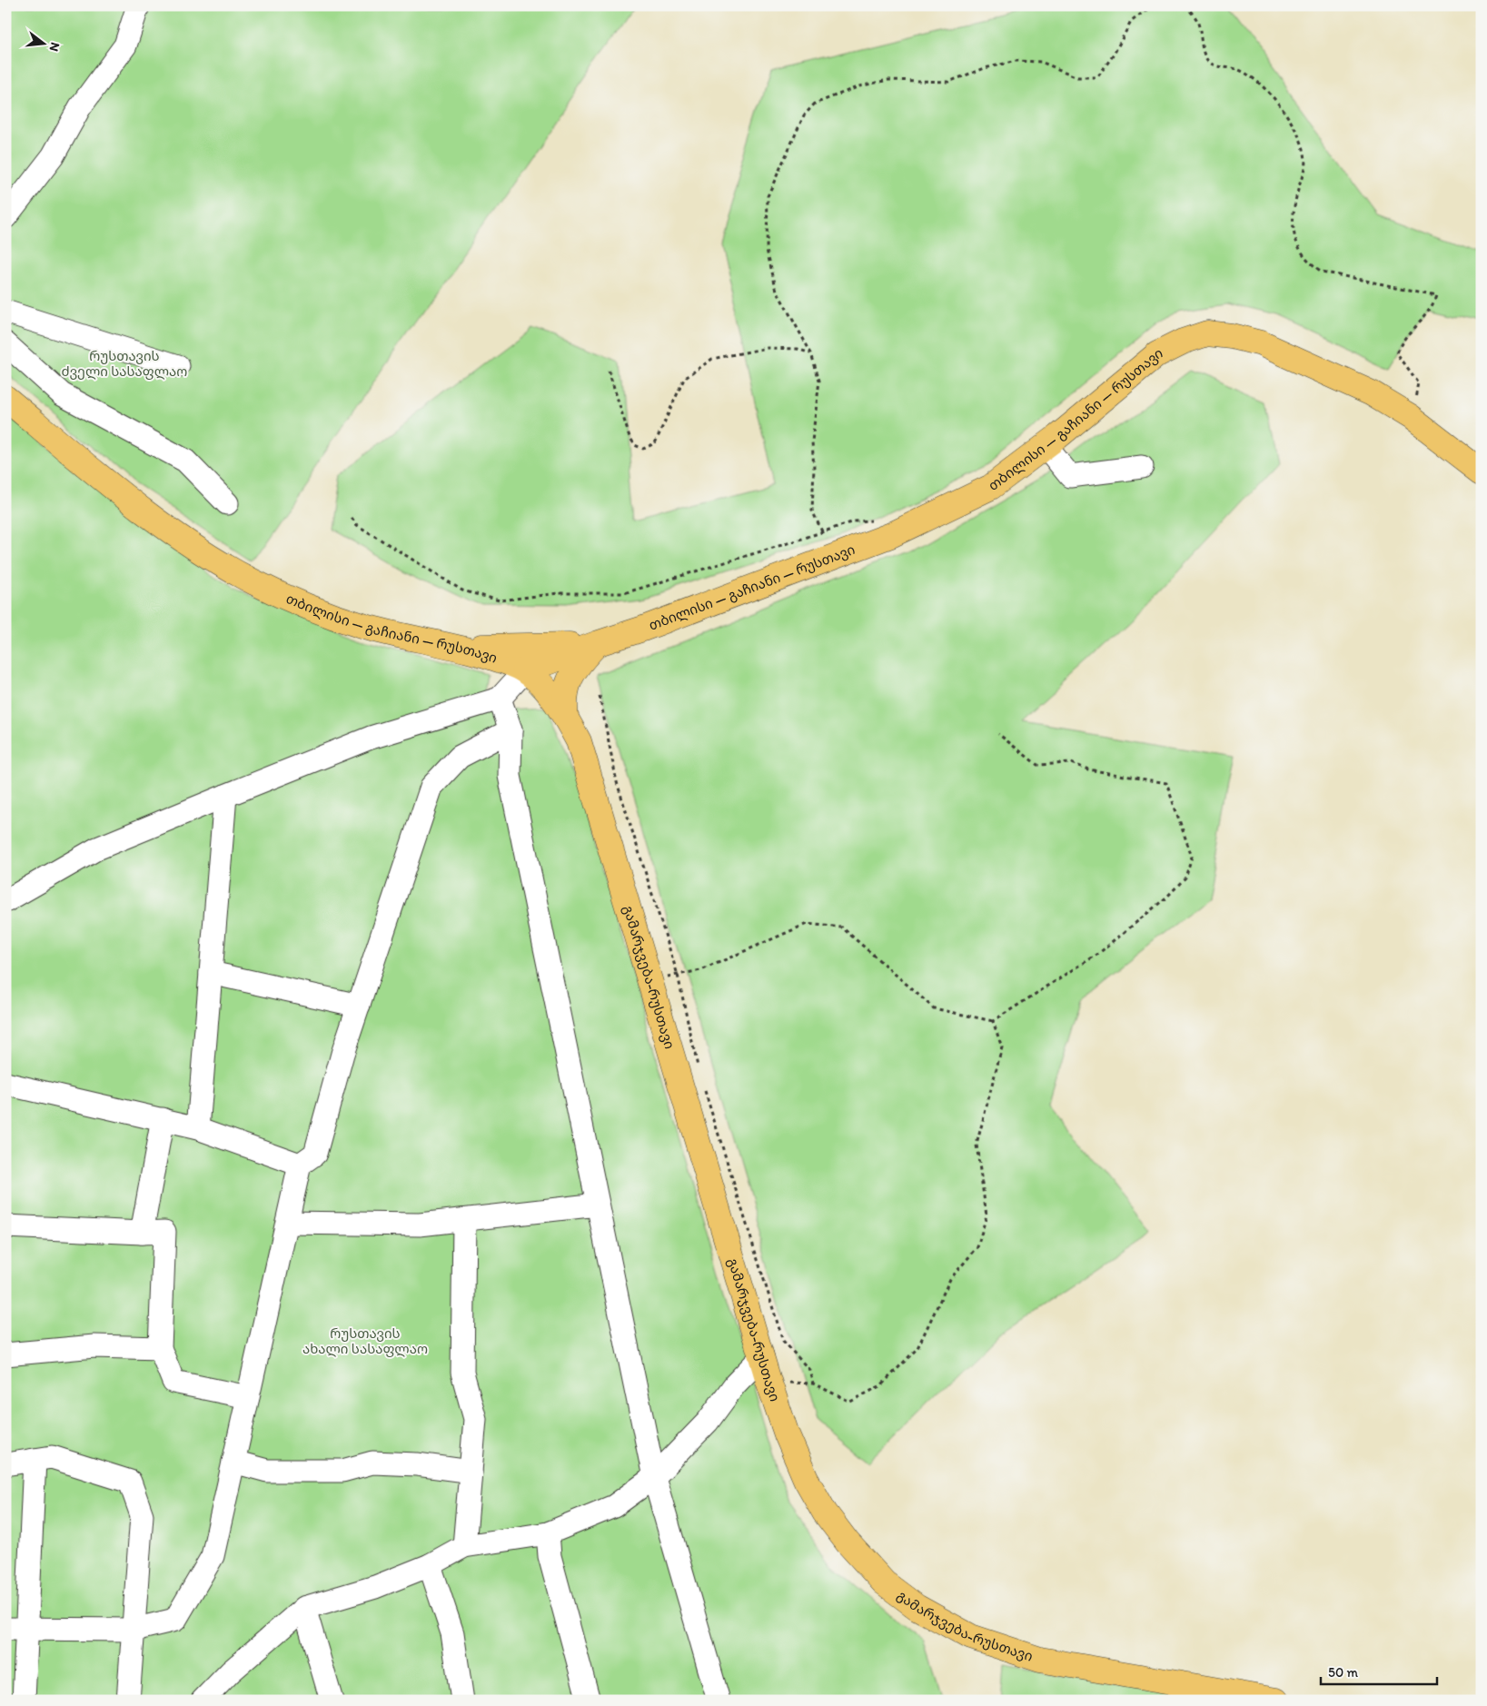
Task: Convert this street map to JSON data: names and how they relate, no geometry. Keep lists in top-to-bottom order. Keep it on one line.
{"streets":{"main road":["თბილისი — გაჩიანი — რუსთავი","გამარჯვება-რუსთავი"]},"crossings":[["თბილისი — გაჩიანი — რუსთავი","გამარჯვება-რუსთავი"]],"parks":["რუსთავის ძველი სასაფლაო","რუსთავის ახალი სასაფლაო"],"scale_bar":"50 m","north":"right"}
